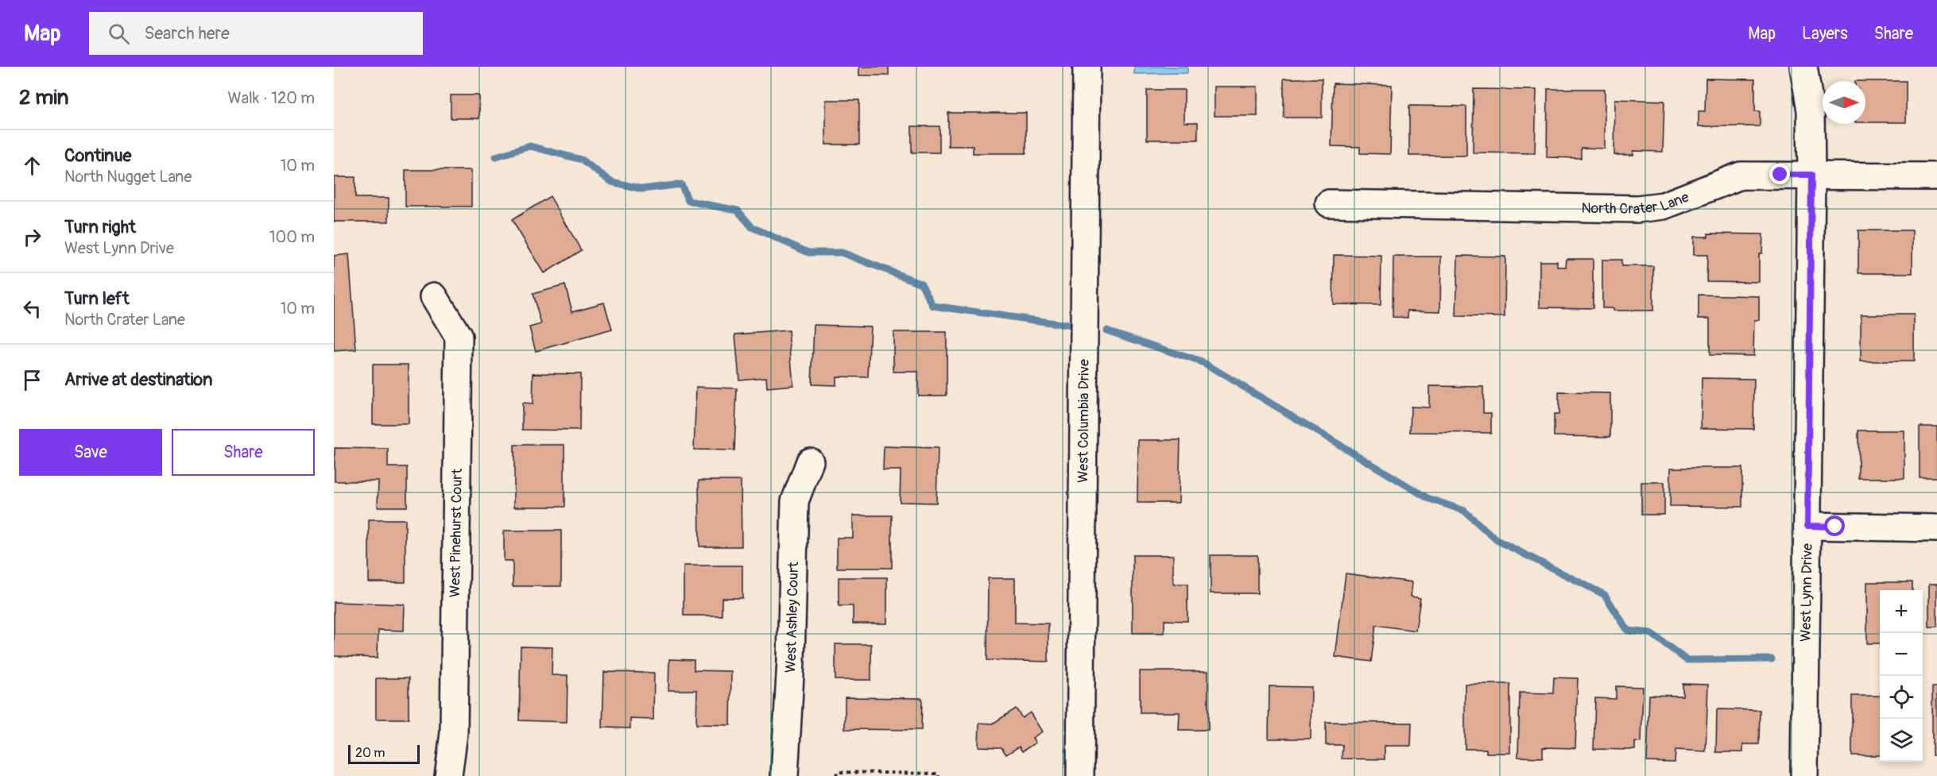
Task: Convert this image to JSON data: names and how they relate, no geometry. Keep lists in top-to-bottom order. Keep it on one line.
{"streets":{"street":["North Crater Lane","West Columbia Drive","West Pinehurst Court","West Lynn Drive","West Ashley Court"]},"crossings":[["North Crater Lane","West Lynn Drive"]],"scale_bar":"20 m","north":"right","page":{"header":"Map","search":"Search here","nav":["Map","Layers","Share"],"heading":["2 min","Walk · 120 m"],"list":[["Continue","North Nugget Lane","10 m"],["Turn right","West Lynn Drive","100 m"],["Turn left","North Crater Lane","10 m"],"Arrive at destination"],"buttons":["Save","Share"],"map_buttons":["+","−"],"scale":"20 m"}}
